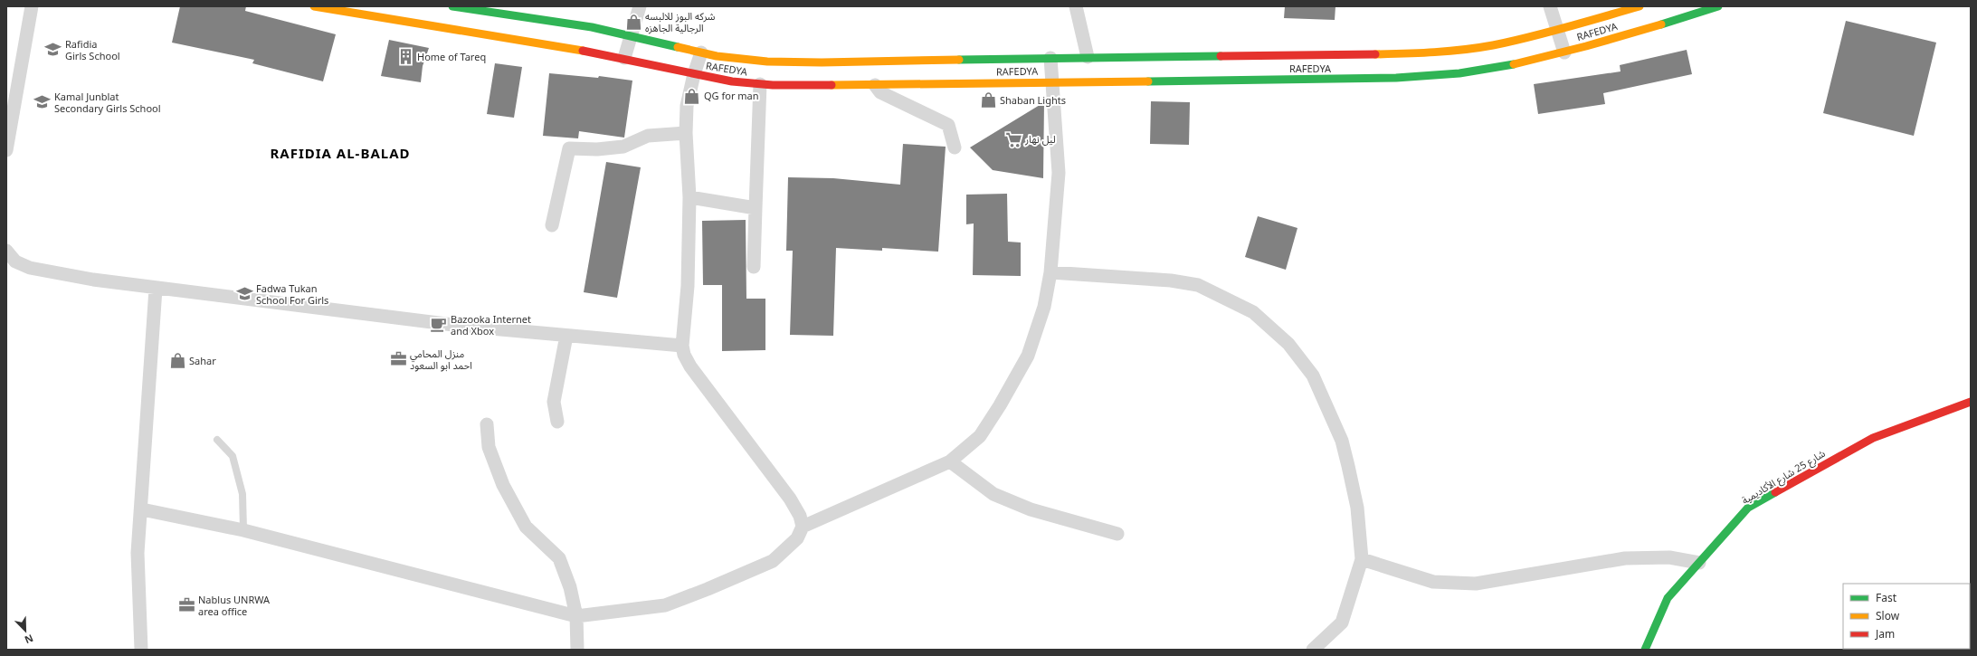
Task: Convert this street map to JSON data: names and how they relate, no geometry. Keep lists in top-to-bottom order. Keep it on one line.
{"streets":{"main road":["RAFEDYA","شارع 25 شارع الأكاديمية"]},"districts":["RAFIDIA AL-BALAD"],"places":{"shop":["شركه البوز للالبسه الرجالية الجاهزه","QG for man","Shaban Lights","Sahar"],"school or university":["Rafidia Girls School","Kamal Junblat Secondary Girls School","Fadwa Tukan School For Girls"],"building":["Home of Tareq"],"supermarket":["ليل نهار"],"cafe":["Bazooka Internet and Xbox"],"office":["منزل المحامي احمد ابو السعود","Nablus UNRWA area office"]},"legend":["Fast","Slow","Jam"],"north":"bottom right"}
